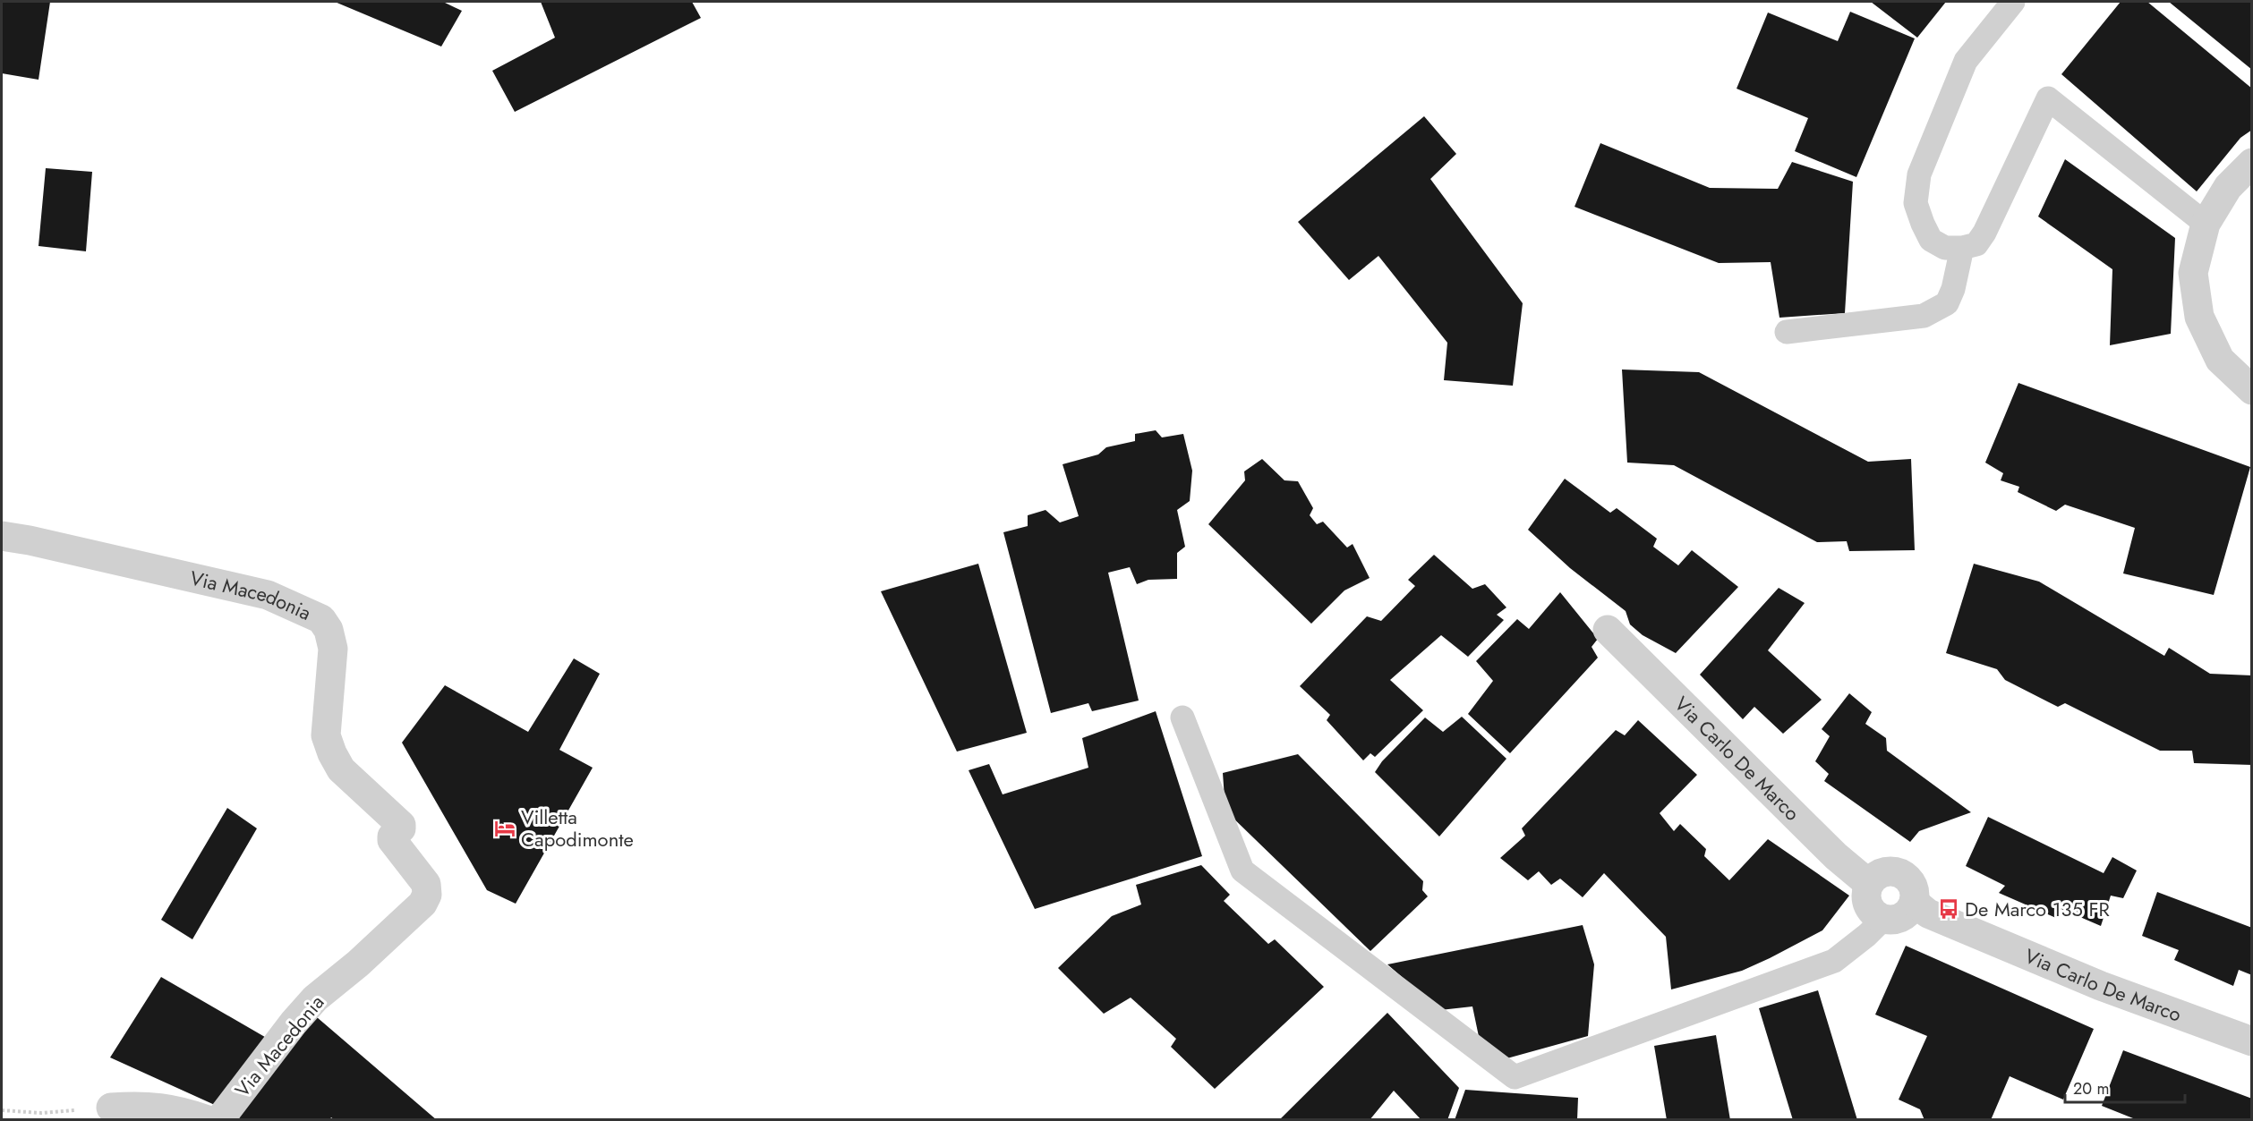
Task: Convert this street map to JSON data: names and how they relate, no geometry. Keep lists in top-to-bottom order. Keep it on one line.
{"streets":{"street":["Via Macedonia","Via Carlo De Marco"]},"places":{"hotel":["Villetta Capodimonte"],"bus stop":["De Marco 135 FR"]},"scale_bar":"20 m"}
